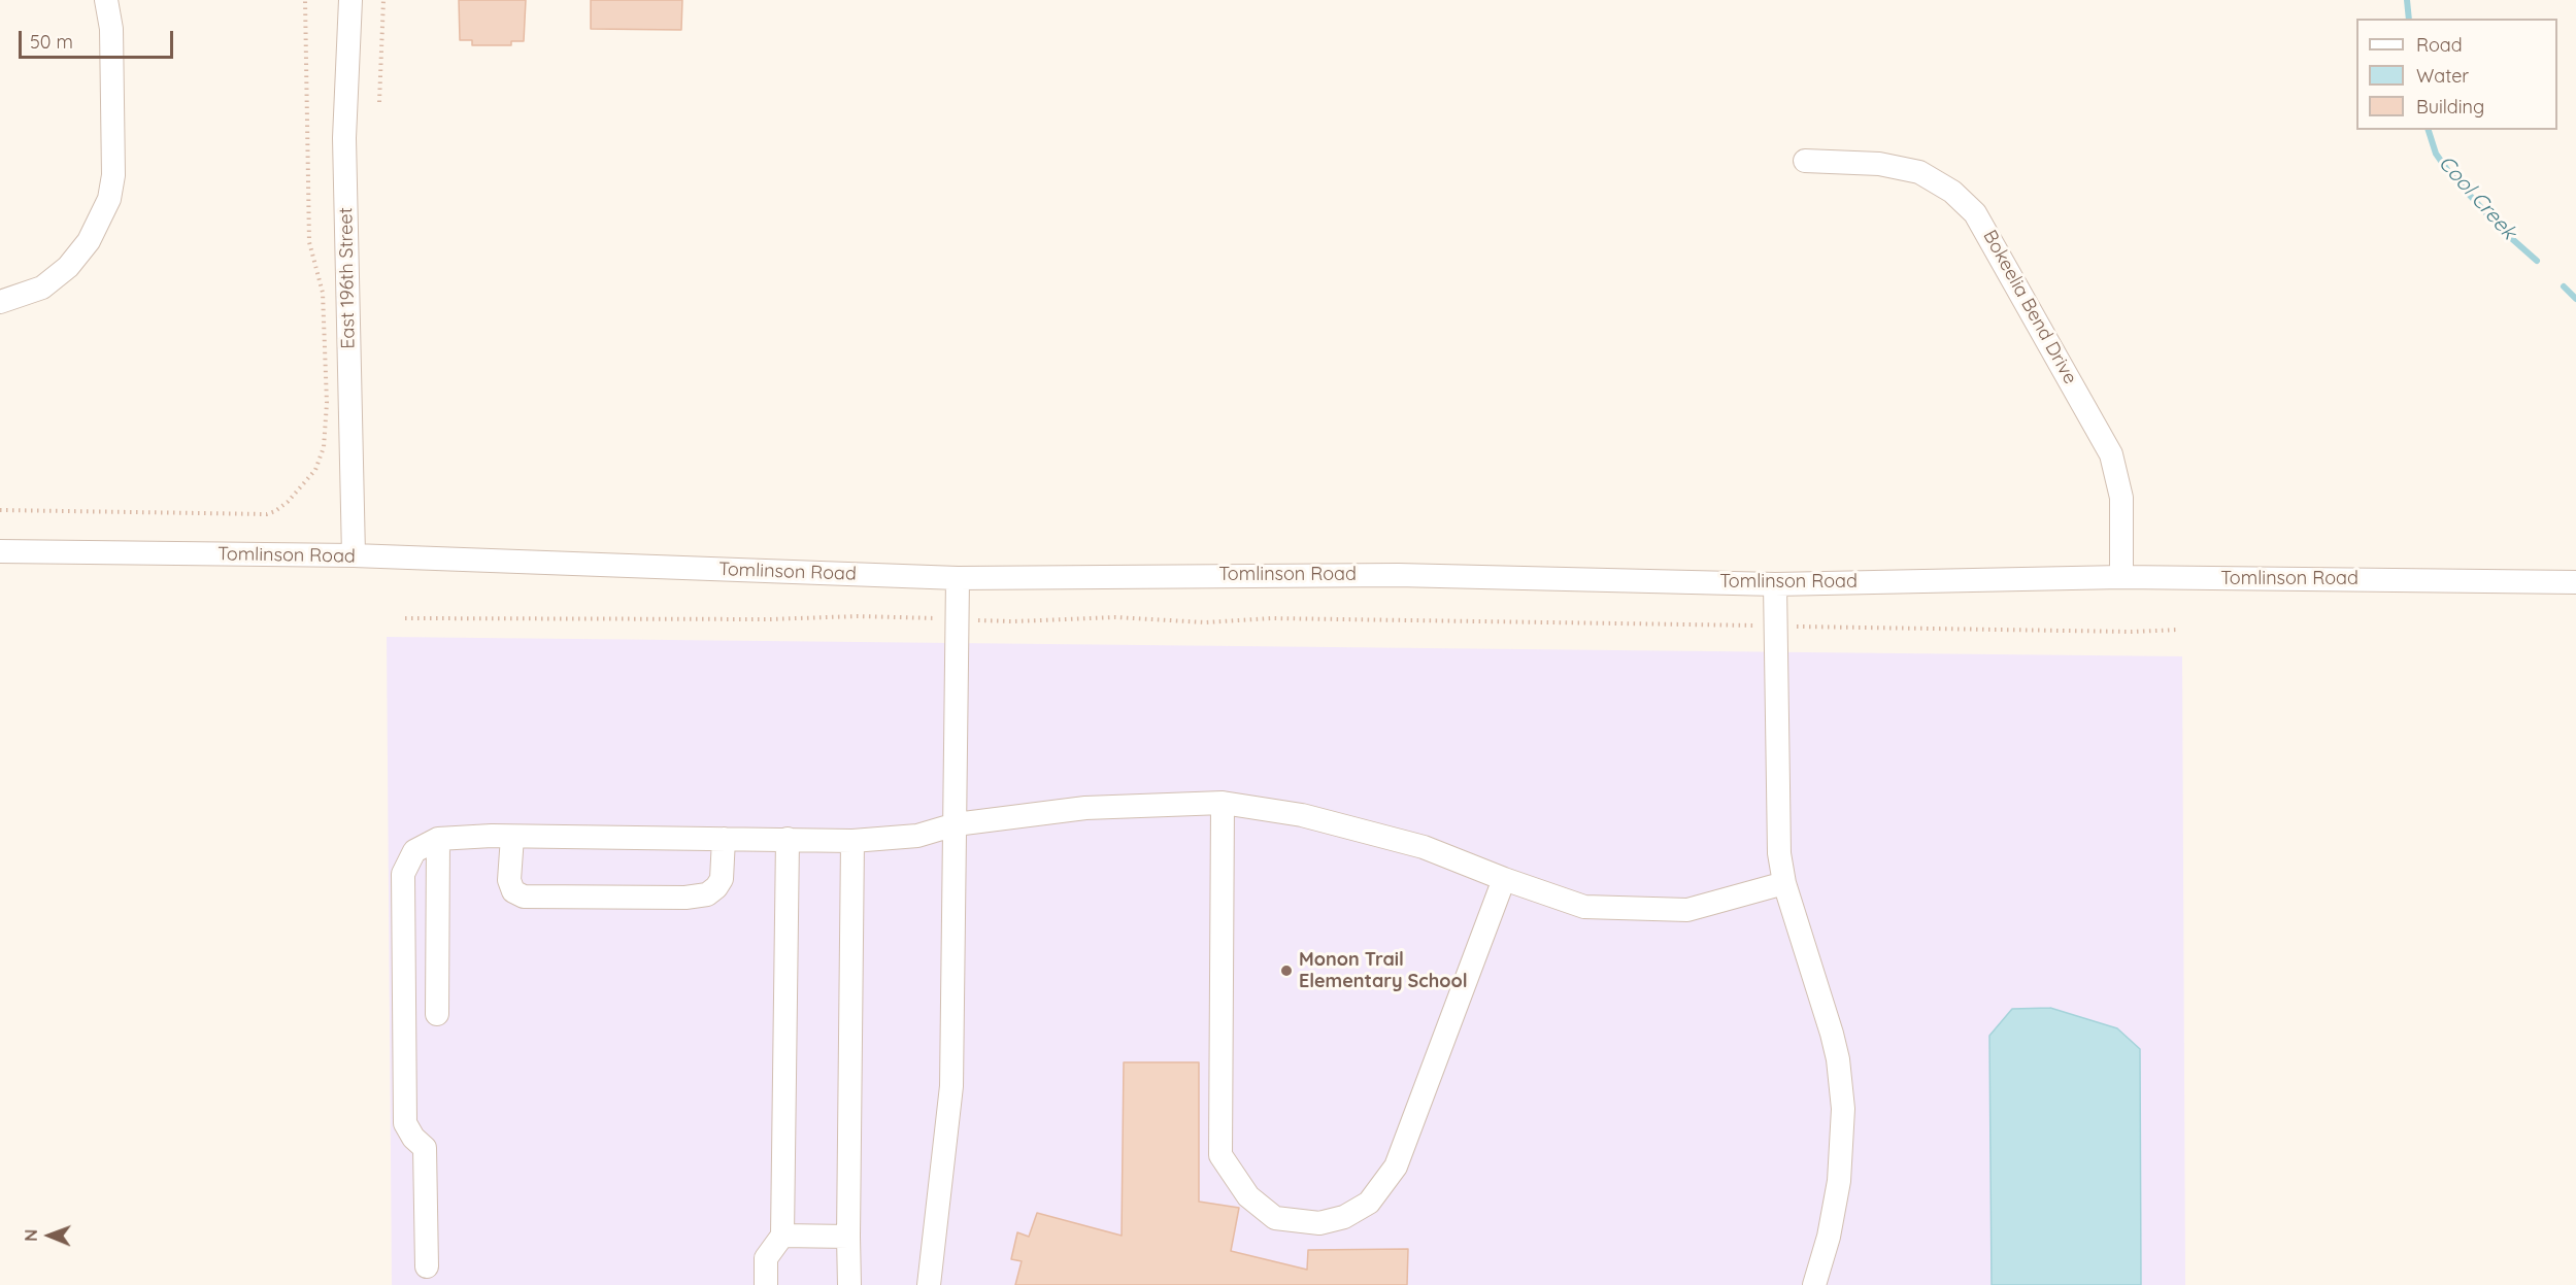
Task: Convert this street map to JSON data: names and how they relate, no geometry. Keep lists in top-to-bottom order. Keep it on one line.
{"streets":{"street":["East 196th Street","Bokeelia Bend Drive","Tomlinson Road"]},"crossings":[["East 196th Street","Tomlinson Road"],["Bokeelia Bend Drive","Tomlinson Road"]],"water":["Cool Creek"],"places":["Monon Trail Elementary School"],"legend":["Road","Water","Building"],"scale_bar":"50 m","north":"left"}
